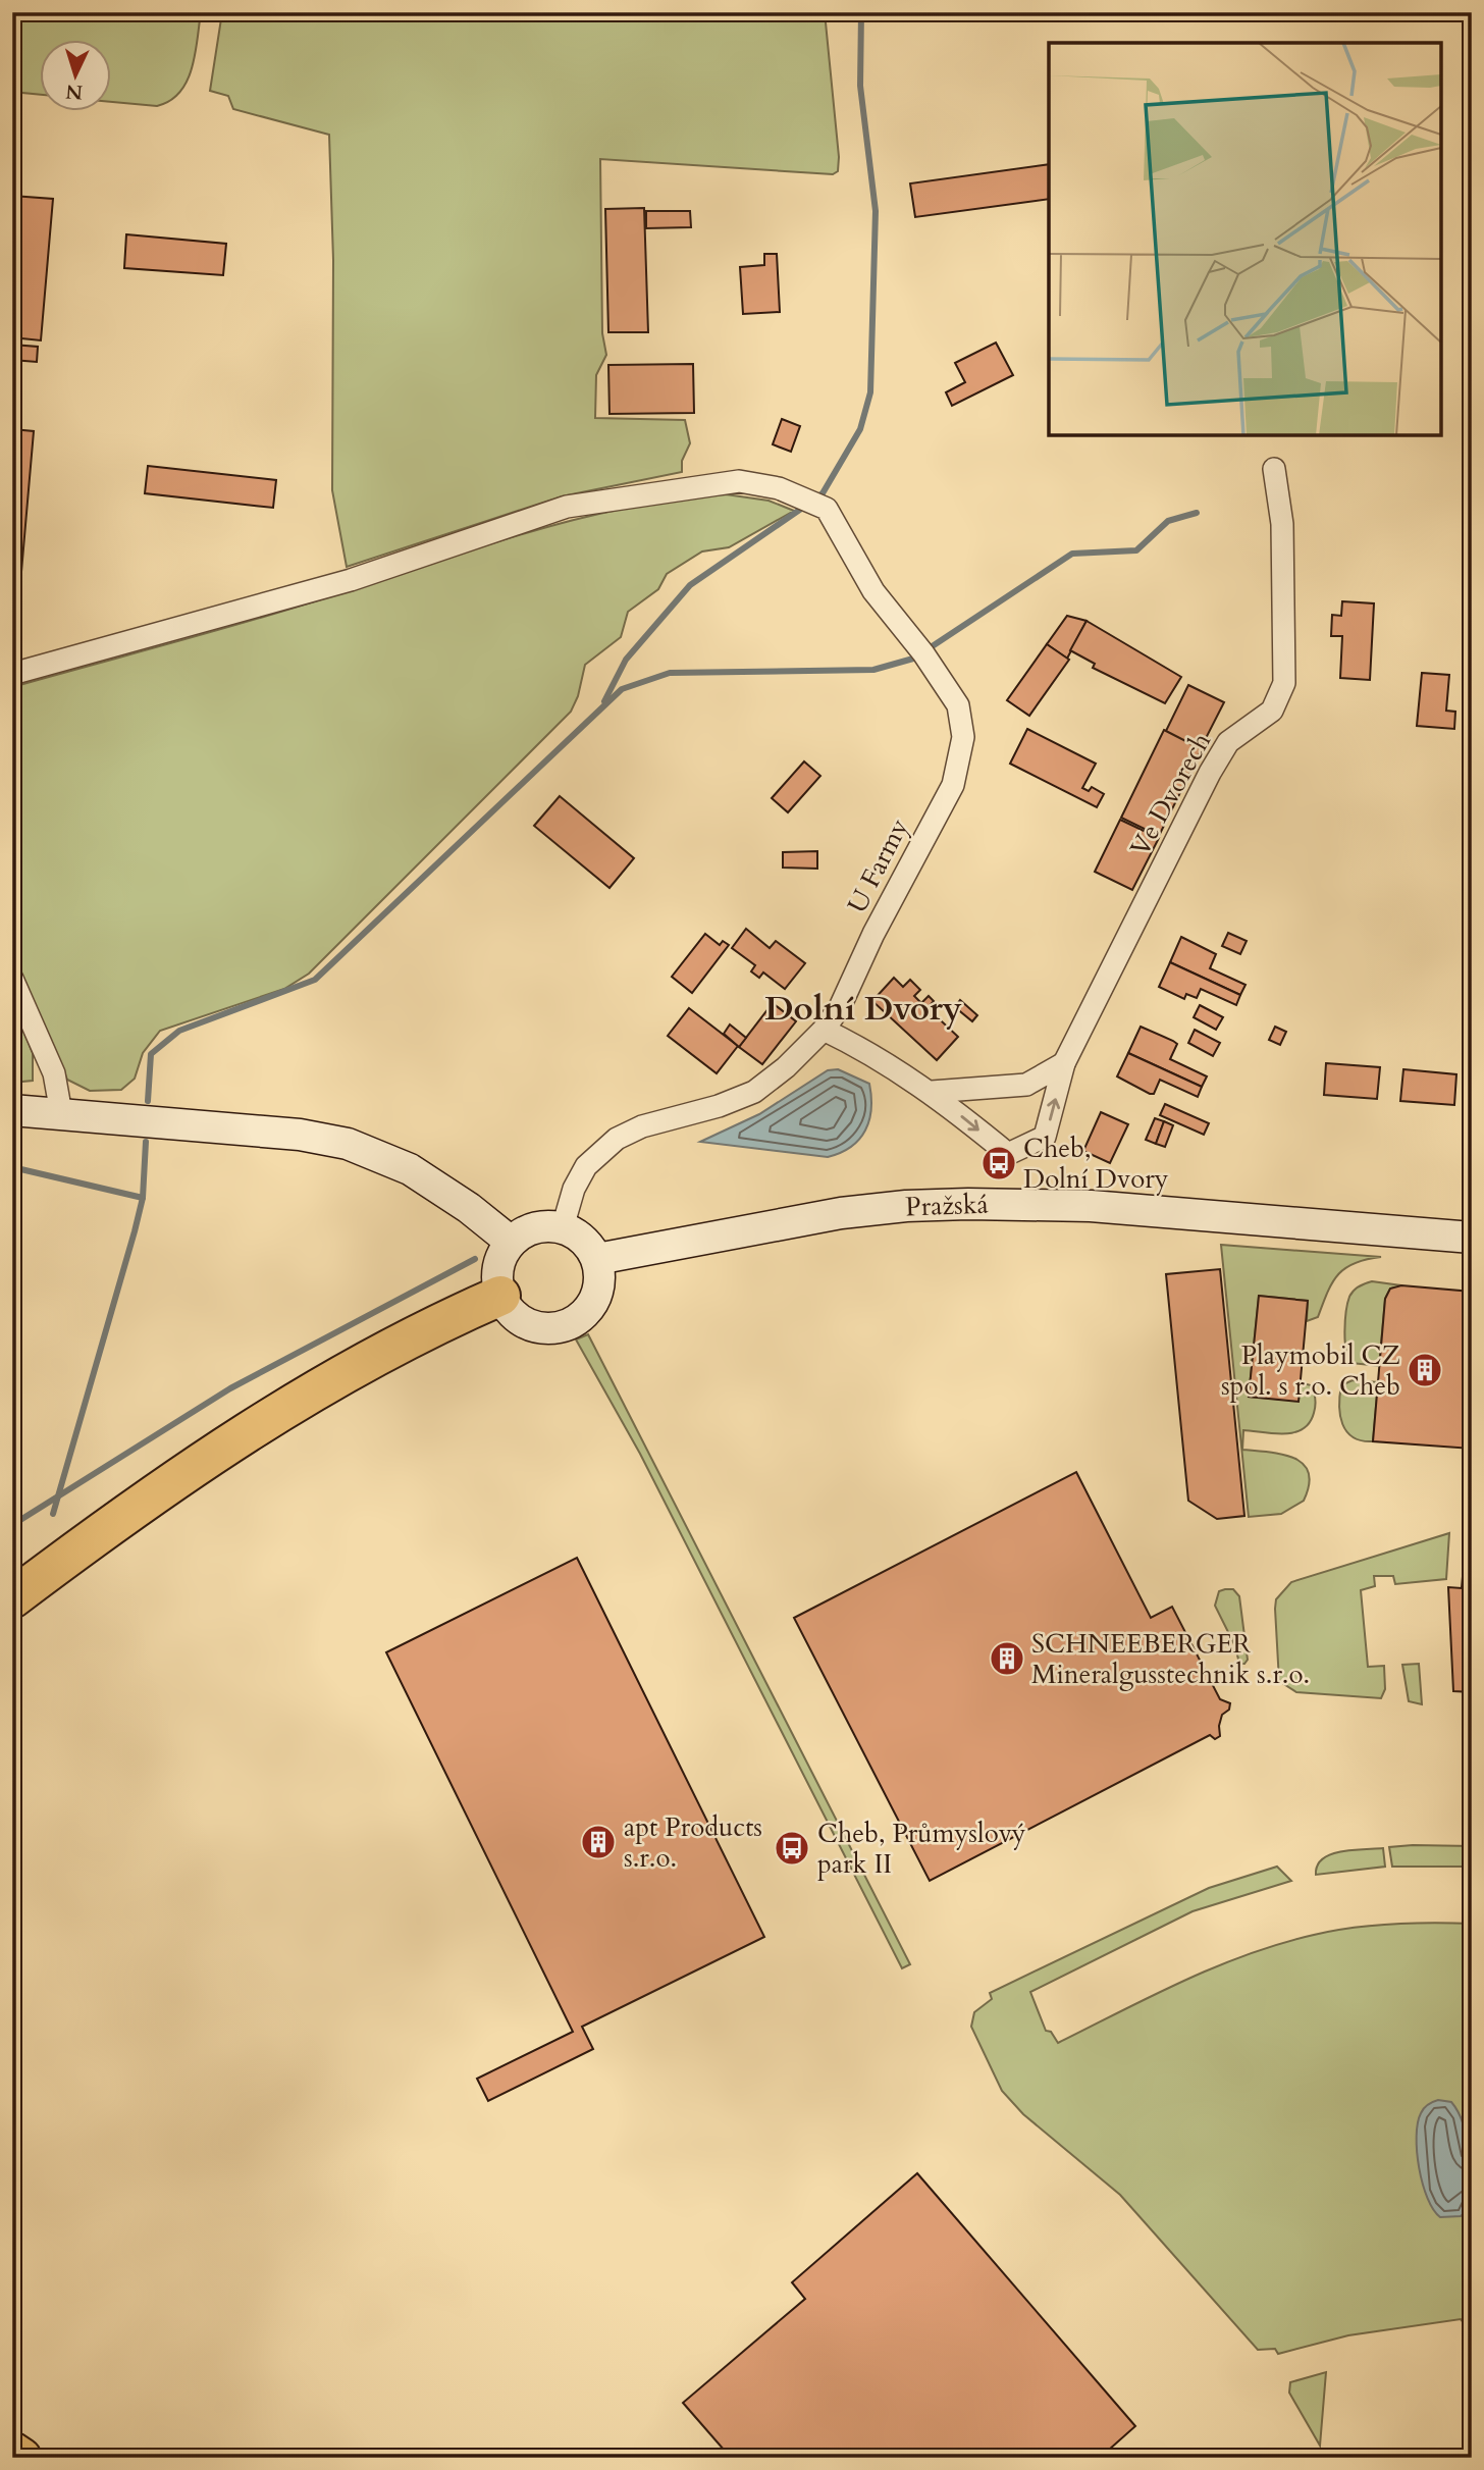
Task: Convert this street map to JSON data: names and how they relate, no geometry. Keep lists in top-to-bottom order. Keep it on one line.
{"streets":{"main road":["Pražská"],"street":["Ve Dvorech","U Farmy"]},"crossings":[["Ve Dvorech","U Farmy"],["U Farmy","Pražská"]],"districts":["Dolní Dvory"],"places":{"bus stop":["Cheb, Dolní Dvory","Cheb, Průmyslový park II"],"building":["Playmobil CZ spol. s r.o. Cheb","SCHNEEBERGER Mineralgusstechnik s.r.o.","apt Products s.r.o."]},"north":"bottom"}
